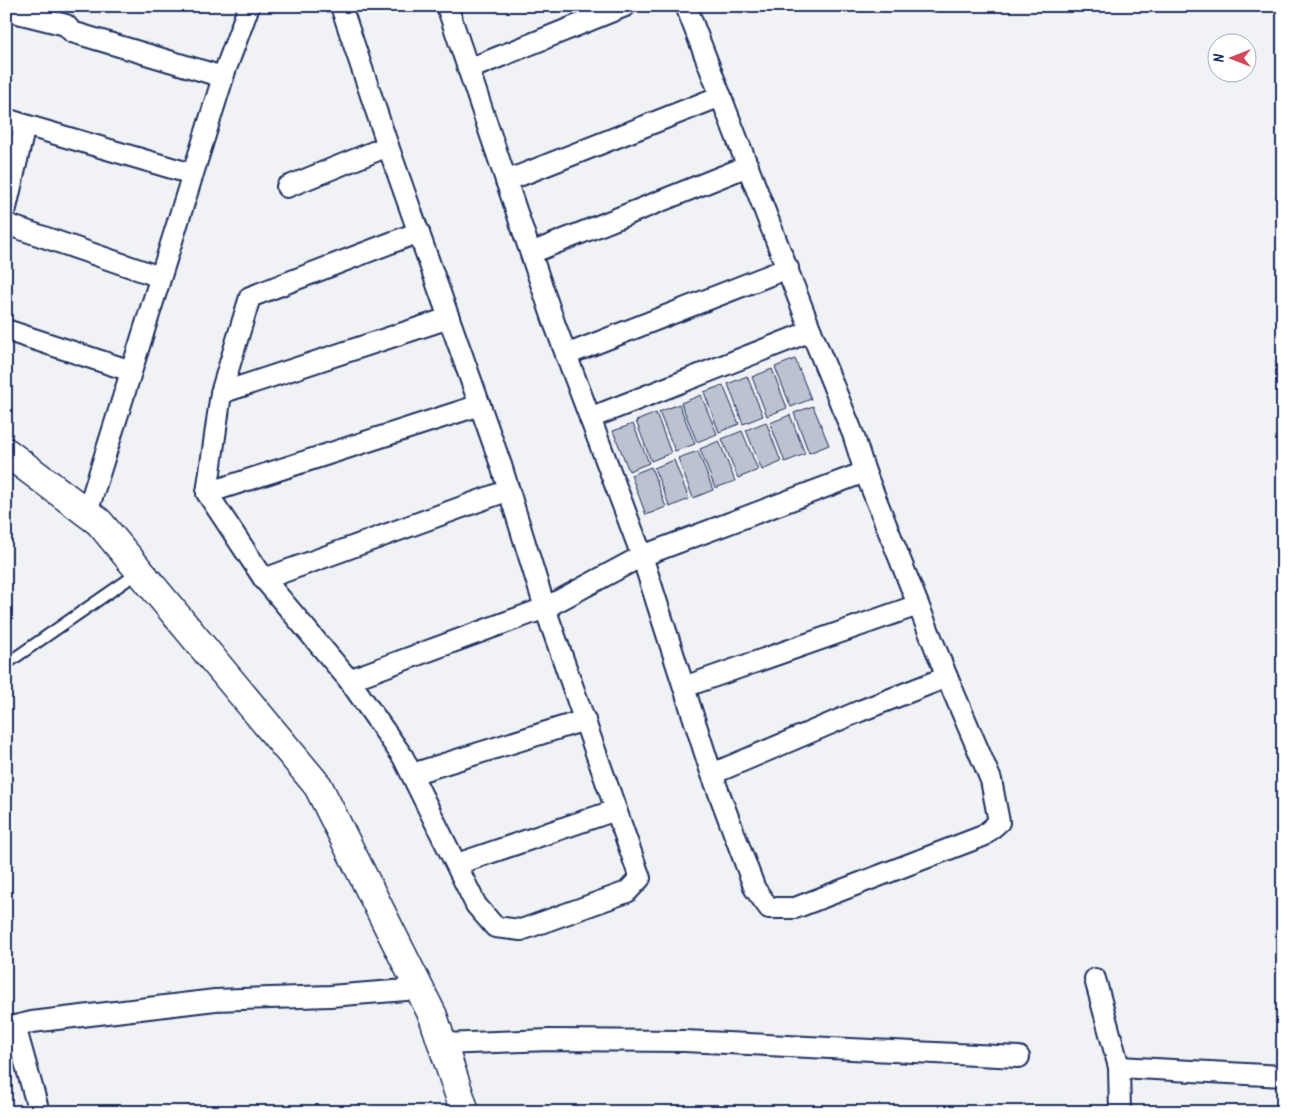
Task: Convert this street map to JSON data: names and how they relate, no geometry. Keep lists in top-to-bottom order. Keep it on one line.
{"north":"left"}
